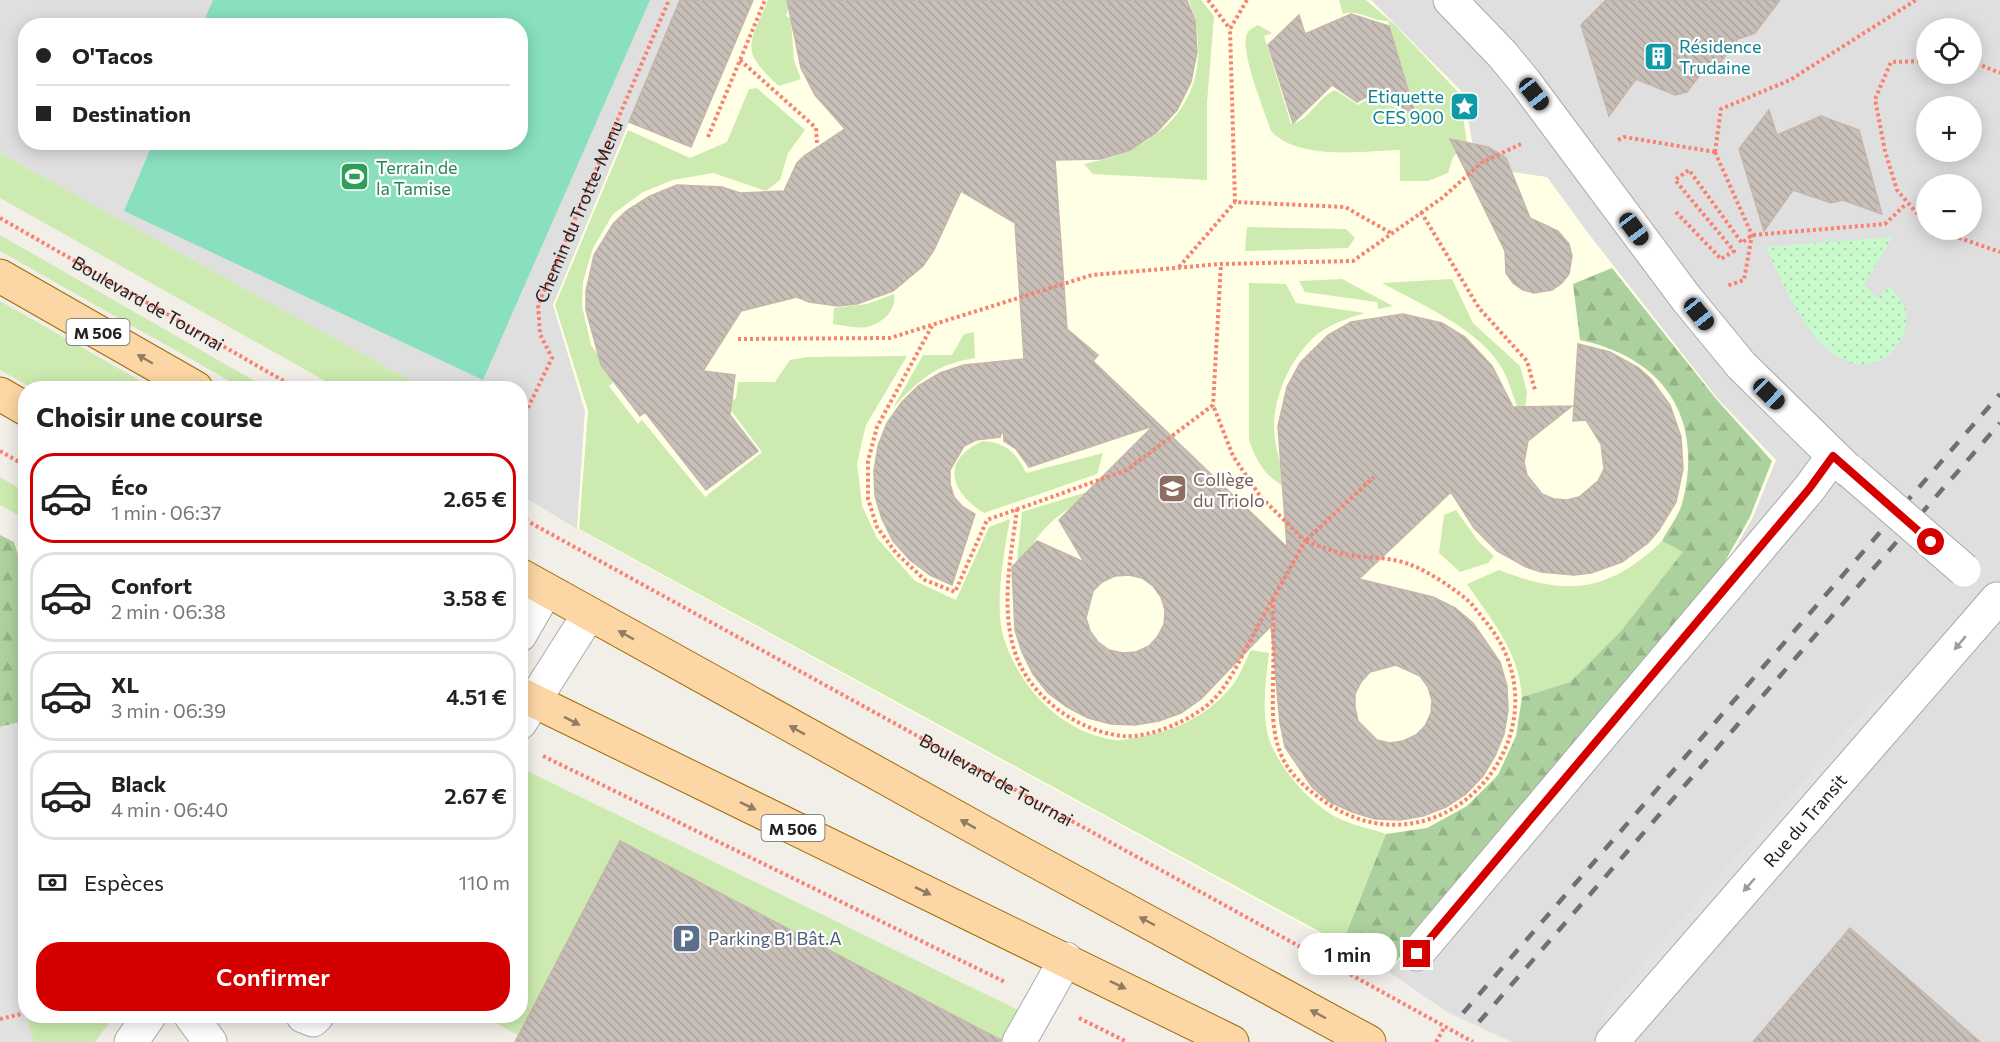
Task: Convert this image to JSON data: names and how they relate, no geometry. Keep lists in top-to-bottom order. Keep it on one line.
{"streets":{"main road":["M 506"],"street":["Rue du Transit"],"path":["Chemin du Trotte-Menu","Boulevard de Tournai"]},"places":{"building":["Résidence Trudaine"],"place":["Etiquette CES 900"],"sports":["Terrain de la Tamise"],"school or university":["Collège du Triolo"],"parking":["Parking B1 Bât.A"]},"page":{"map_buttons":["+","−"],"banner":["O'Tacos","Destination"],"heading":"Choisir une course","list":[{"name":"Éco","note":"1 min · 06:37","value":"2.65 €"},{"name":"Confort","note":"2 min · 06:38","value":"3.58 €"},{"name":"XL","note":"3 min · 06:39","value":"4.51 €"},{"name":"Black","note":"4 min · 06:40","value":"2.67 €"}],"pay":["Espèces","110 m"],"buttons":"Confirmer","bubble":"1 min"}}
